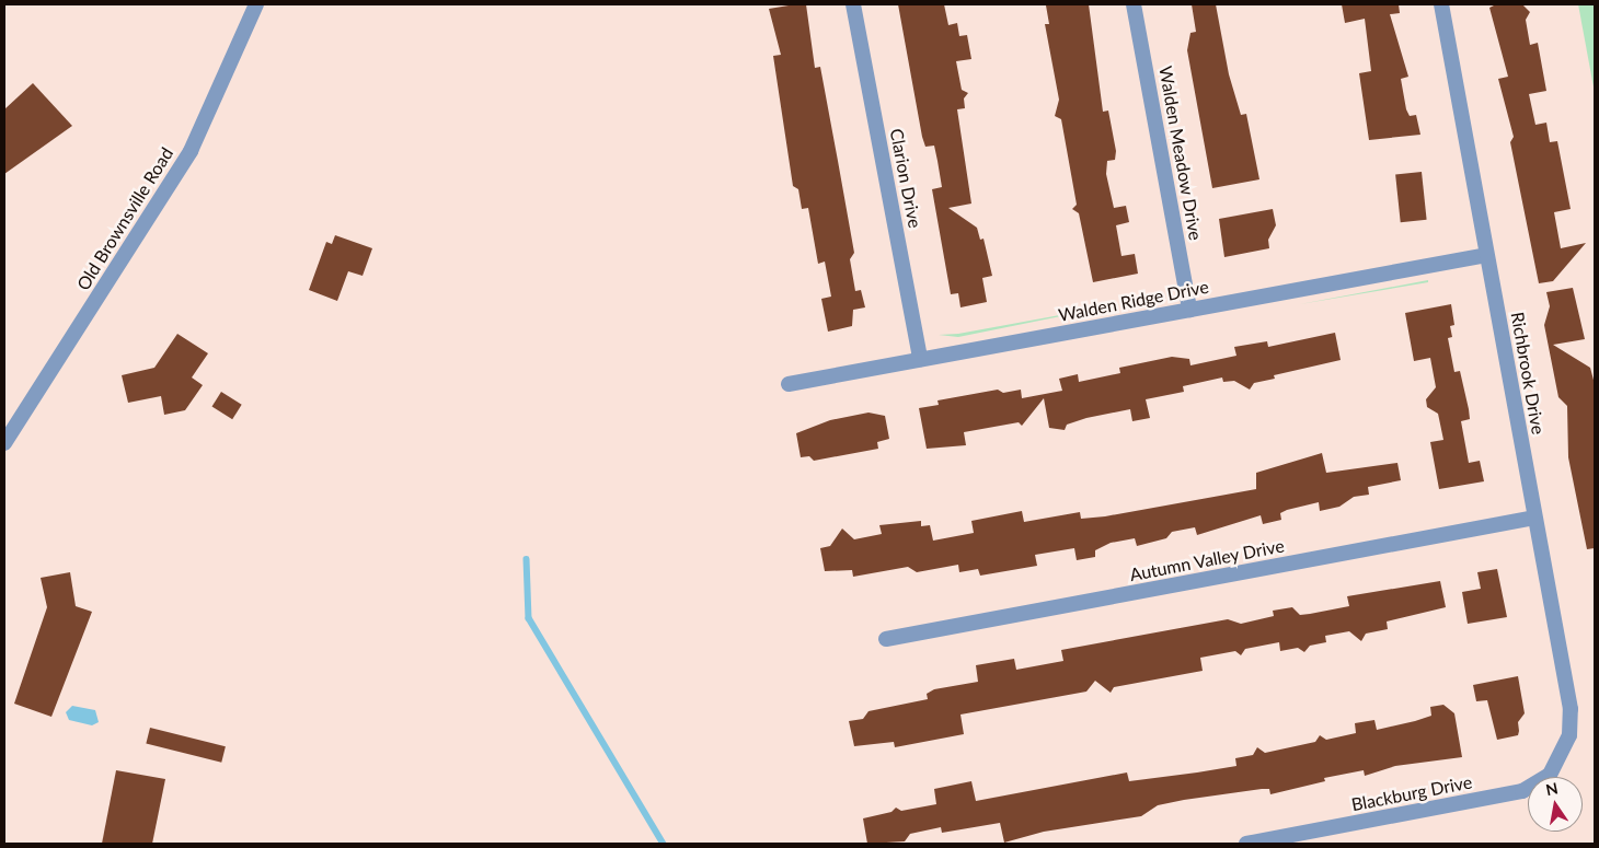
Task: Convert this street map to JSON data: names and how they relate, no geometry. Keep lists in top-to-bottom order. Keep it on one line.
{"streets":{"street":["Walden Meadow Drive","Clarion Drive","Old Brownsville Road","Walden Ridge Drive","Richbrook Drive","Autumn Valley Drive","Blackburg Drive"]},"crossings":[["Walden Meadow Drive","Walden Ridge Drive"],["Clarion Drive","Walden Ridge Drive"],["Walden Ridge Drive","Richbrook Drive"],["Richbrook Drive","Autumn Valley Drive"],["Richbrook Drive","Blackburg Drive"]],"north":"top"}
